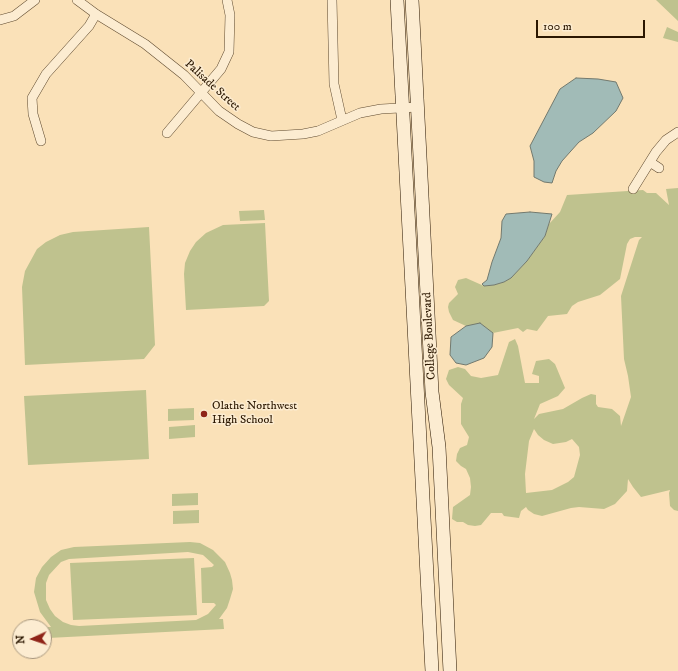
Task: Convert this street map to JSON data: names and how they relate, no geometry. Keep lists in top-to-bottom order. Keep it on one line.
{"streets":{"main road":["College Boulevard"],"street":["Palisade Street"]},"crossings":[["Palisade Street","College Boulevard"]],"places":["Olathe Northwest High School"],"scale_bar":"100 m","north":"left"}
